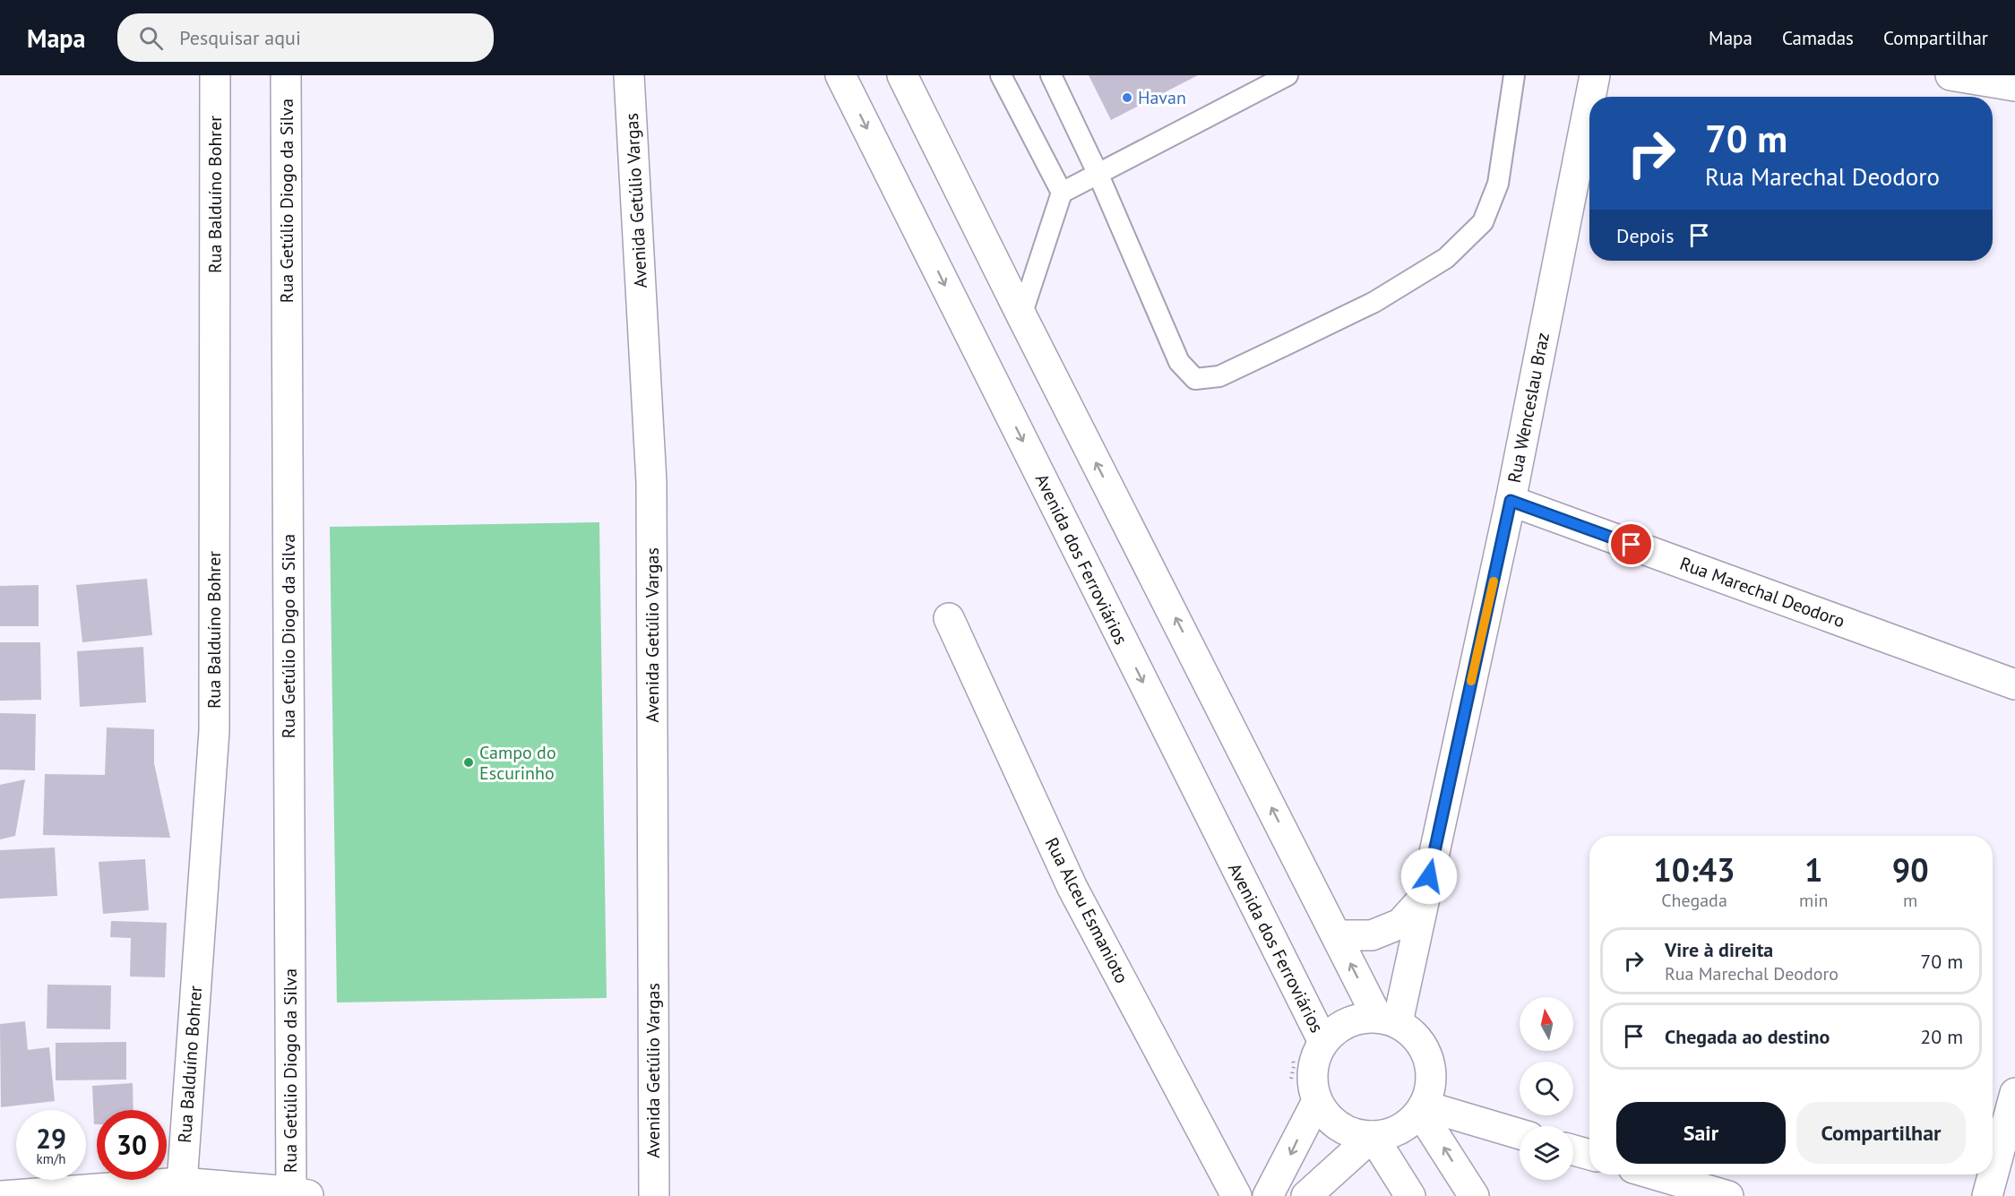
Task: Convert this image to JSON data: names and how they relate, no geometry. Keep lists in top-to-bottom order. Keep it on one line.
{"streets":{"street":["Rua Balduíno Bohrer","Rua Getúlio Diogo da Silva","Avenida Getúlio Vargas","Rua Wenceslau Braz","Avenida dos Ferroviários","Rua Marechal Deodoro","Rua Alceu Esmanioto"]},"crossings":[["Rua Wenceslau Braz","Avenida dos Ferroviários"],["Rua Wenceslau Braz","Rua Marechal Deodoro"]],"places":["Havan","Campo do Escurinho"],"north":"top","page":{"header":"Mapa","search":"Pesquisar aqui","nav":["Mapa","Camadas","Compartilhar"],"turn":["70 m","Rua Marechal Deodoro"],"then":"Depois","eta":["10:43","Chegada","1","min","90","m"],"list":[{"name":"Vire à direita","note":"Rua Marechal Deodoro","value":"70 m"},{"name":"Chegada ao destino","value":"20 m"}],"buttons":["Sair","Compartilhar"],"speed":"29 km/h","limit":"30"}}
